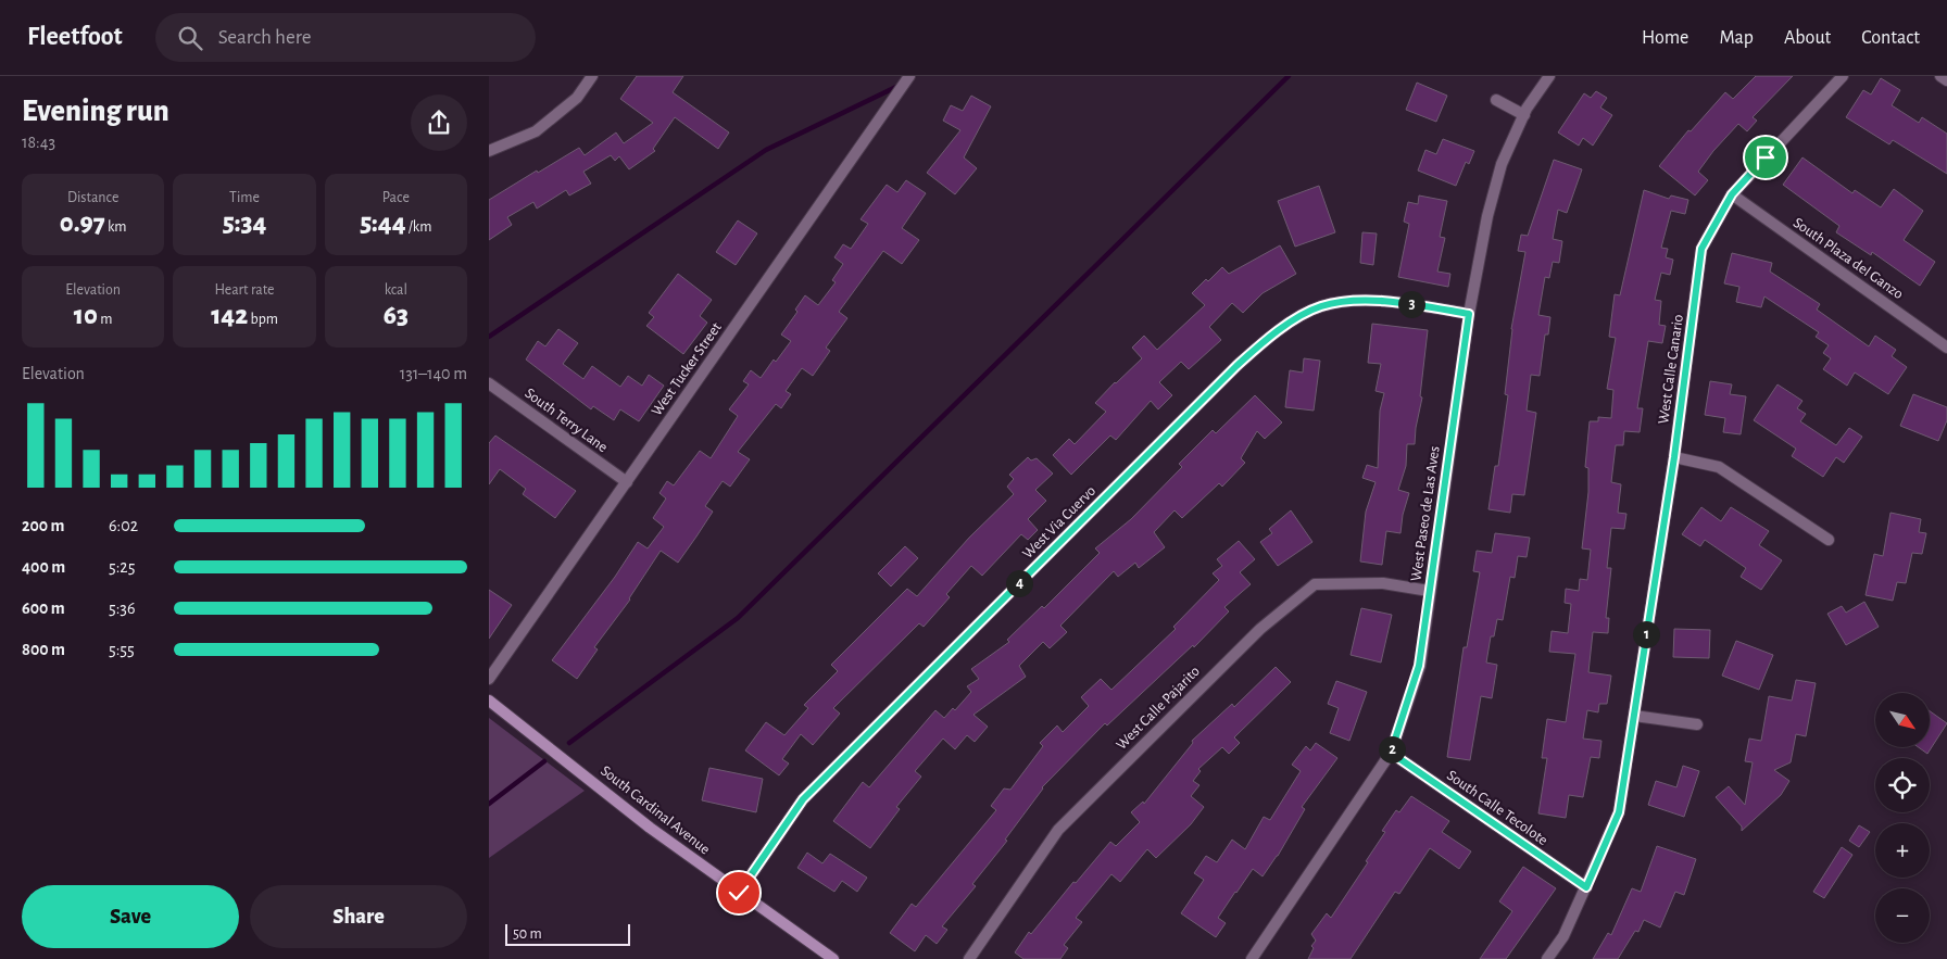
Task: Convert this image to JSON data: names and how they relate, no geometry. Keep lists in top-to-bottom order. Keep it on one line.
{"streets":{"main road":["South Cardinal Avenue"],"street":["South Plaza del Ganzo","West Tucker Street","West Calle Canario","South Terry Lane","West Paseo de Las Aves","West Via Cuervo","West Calle Pajarito","South Calle Tecolote"]},"crossings":[["South Plaza del Ganzo","West Calle Canario"],["West Tucker Street","South Terry Lane"],["West Calle Canario","South Calle Tecolote"],["West Paseo de Las Aves","West Via Cuervo"],["West Paseo de Las Aves","West Calle Pajarito"],["West Paseo de Las Aves","South Calle Tecolote"],["West Via Cuervo","South Cardinal Avenue"]],"scale_bar":"50 m","north":"bottom right","page":{"header":"Fleetfoot","search":"Search here","nav":["Home","Map","About","Contact"],"heading":["Evening run","18:43"],"stats":[["Distance","0.97 km"],["Time","5:34"],["Pace","5:44 /km"],["Elevation","10 m"],["Heart rate","142 bpm"],["kcal","63"]],"pins":["3","4","1","2"],"chart":["Elevation","131–140 m"],"list":[{"name":"200 m","note":"6:02"},{"name":"400 m","note":"5:25"},{"name":"600 m","note":"5:36"},{"name":"800 m","note":"5:55"}],"map_buttons":["+","−"],"buttons":["Save","Share"],"scale":"50 m"}}
